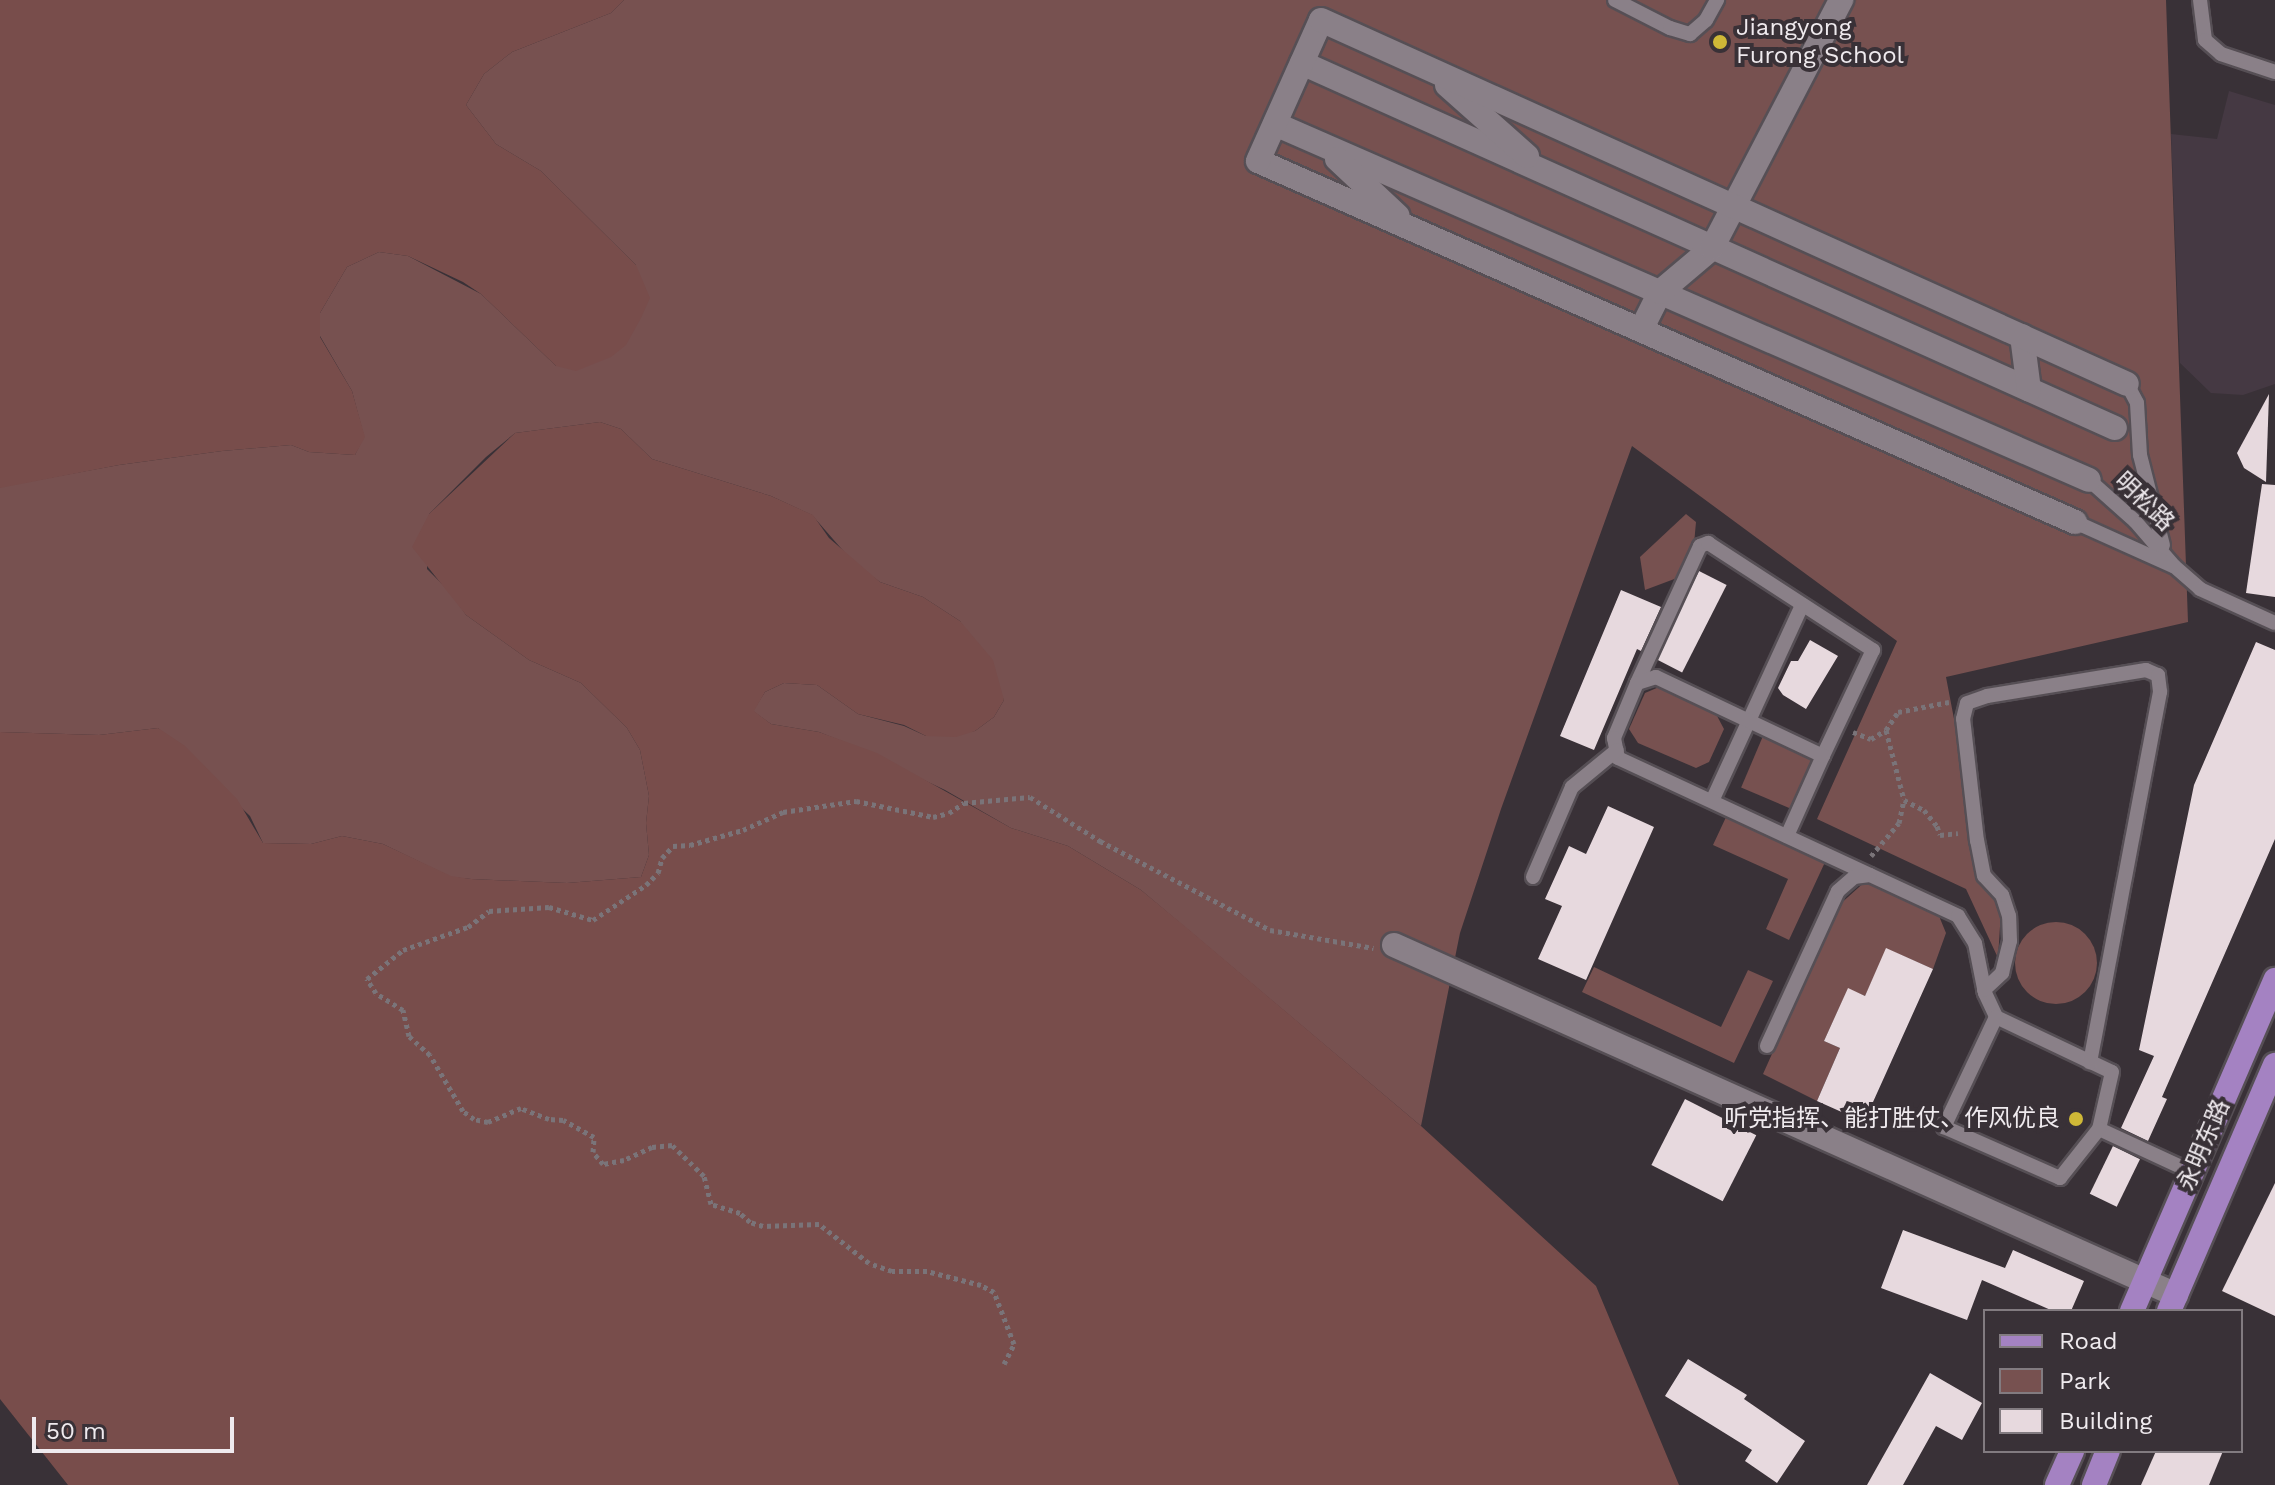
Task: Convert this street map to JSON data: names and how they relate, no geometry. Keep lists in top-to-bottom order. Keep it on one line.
{"streets":{"main road":["永明东路"],"lane":["明松路"]},"places":["Jiangyong Furong School","听党指挥、能打胜仗、作风优良"],"legend":["Road","Park","Building"],"scale_bar":"50 m"}
